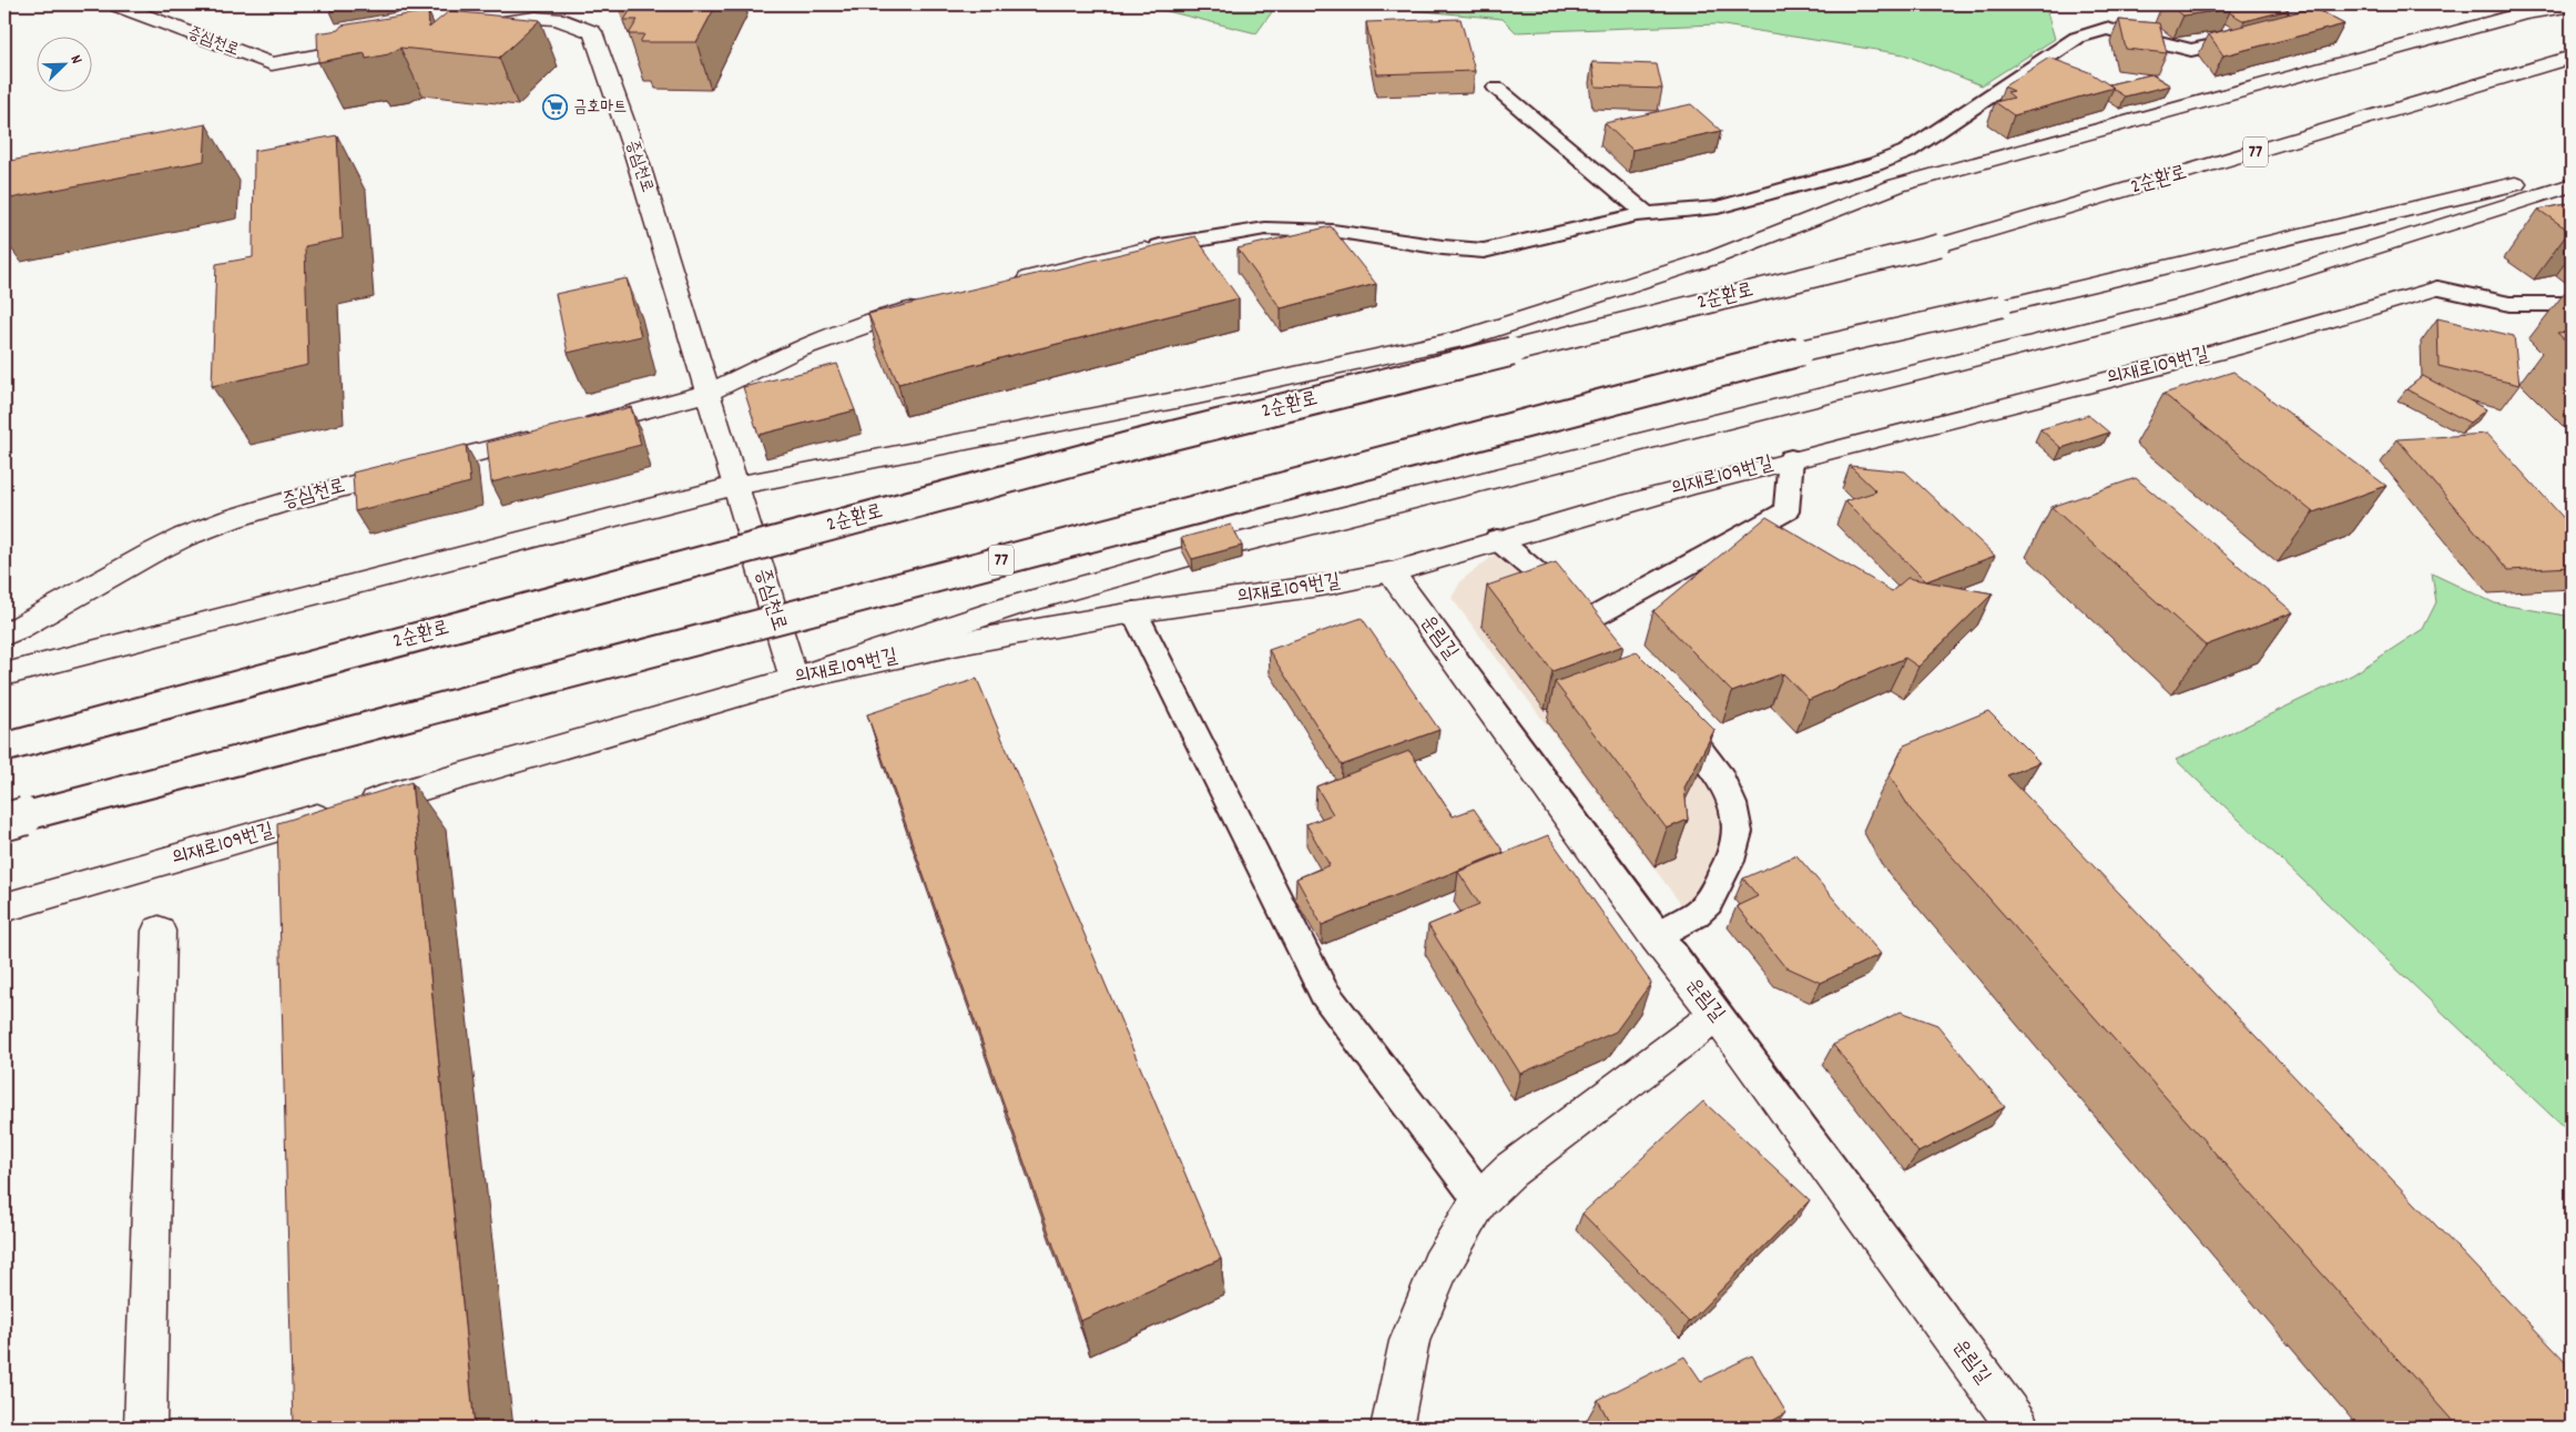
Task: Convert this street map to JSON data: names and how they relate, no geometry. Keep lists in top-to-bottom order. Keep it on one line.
{"streets":{"main road":["증심천로","77","2순환로","의재로109번길","운림길"]},"crossings":[["증심천로","의재로109번길"],["의재로109번길","운림길"]],"places":{"supermarket":["금호마트"]},"north":"top right"}
